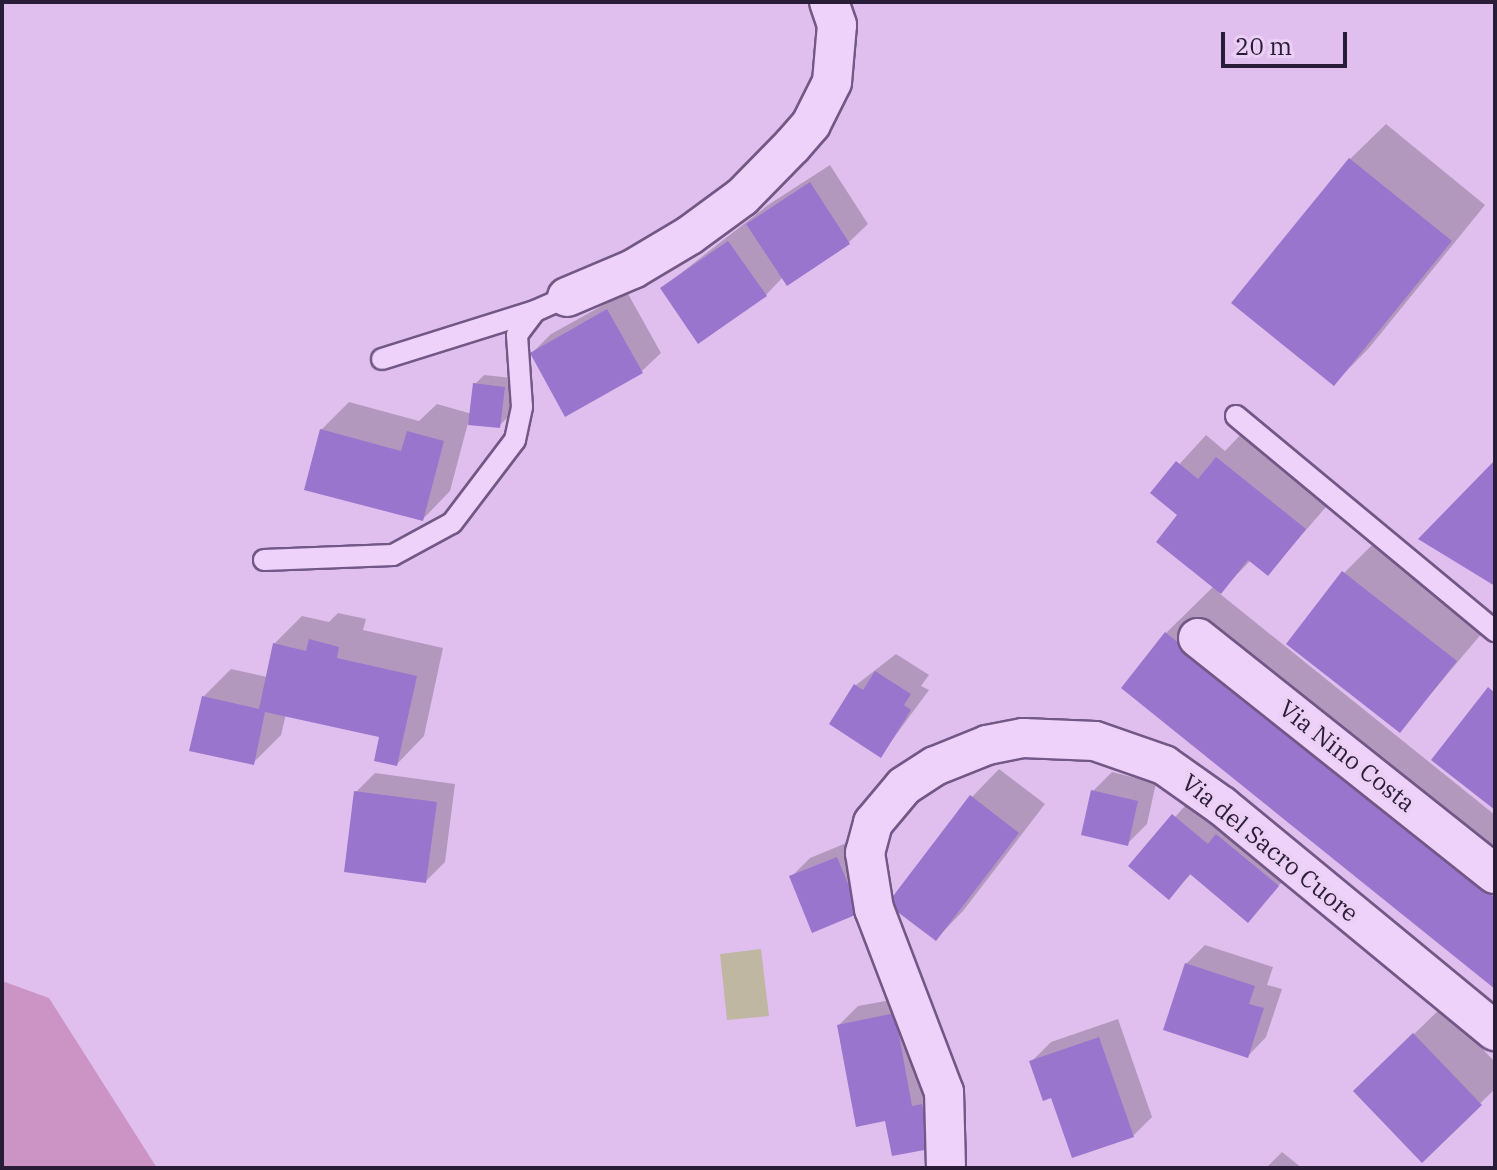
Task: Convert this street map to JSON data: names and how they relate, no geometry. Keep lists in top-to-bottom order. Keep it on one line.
{"streets":{"street":["Via Nino Costa","Via del Sacro Cuore"]},"scale_bar":"20 m"}
